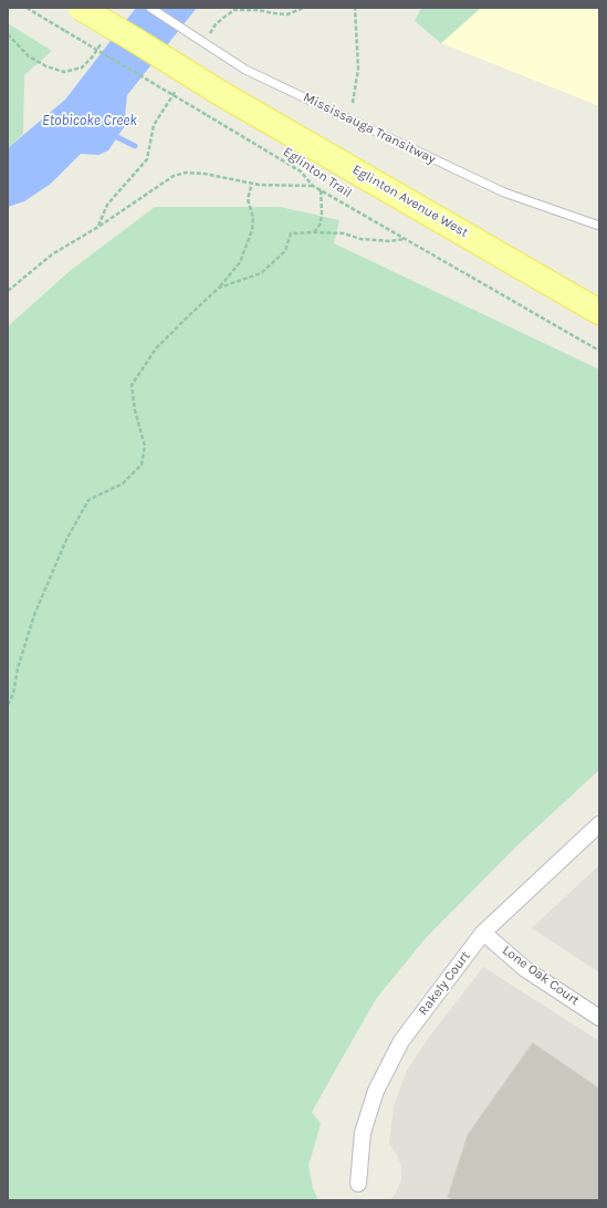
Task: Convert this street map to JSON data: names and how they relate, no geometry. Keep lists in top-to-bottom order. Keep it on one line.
{"streets":{"main road":["Eglinton Avenue West"],"street":["Lone Oak Court","Rakely Court"],"lane":["Mississauga Transitway"],"path":["Eglinton Trail"]},"crossings":[["Lone Oak Court","Rakely Court"]],"water":["Etobicoke Creek"]}
